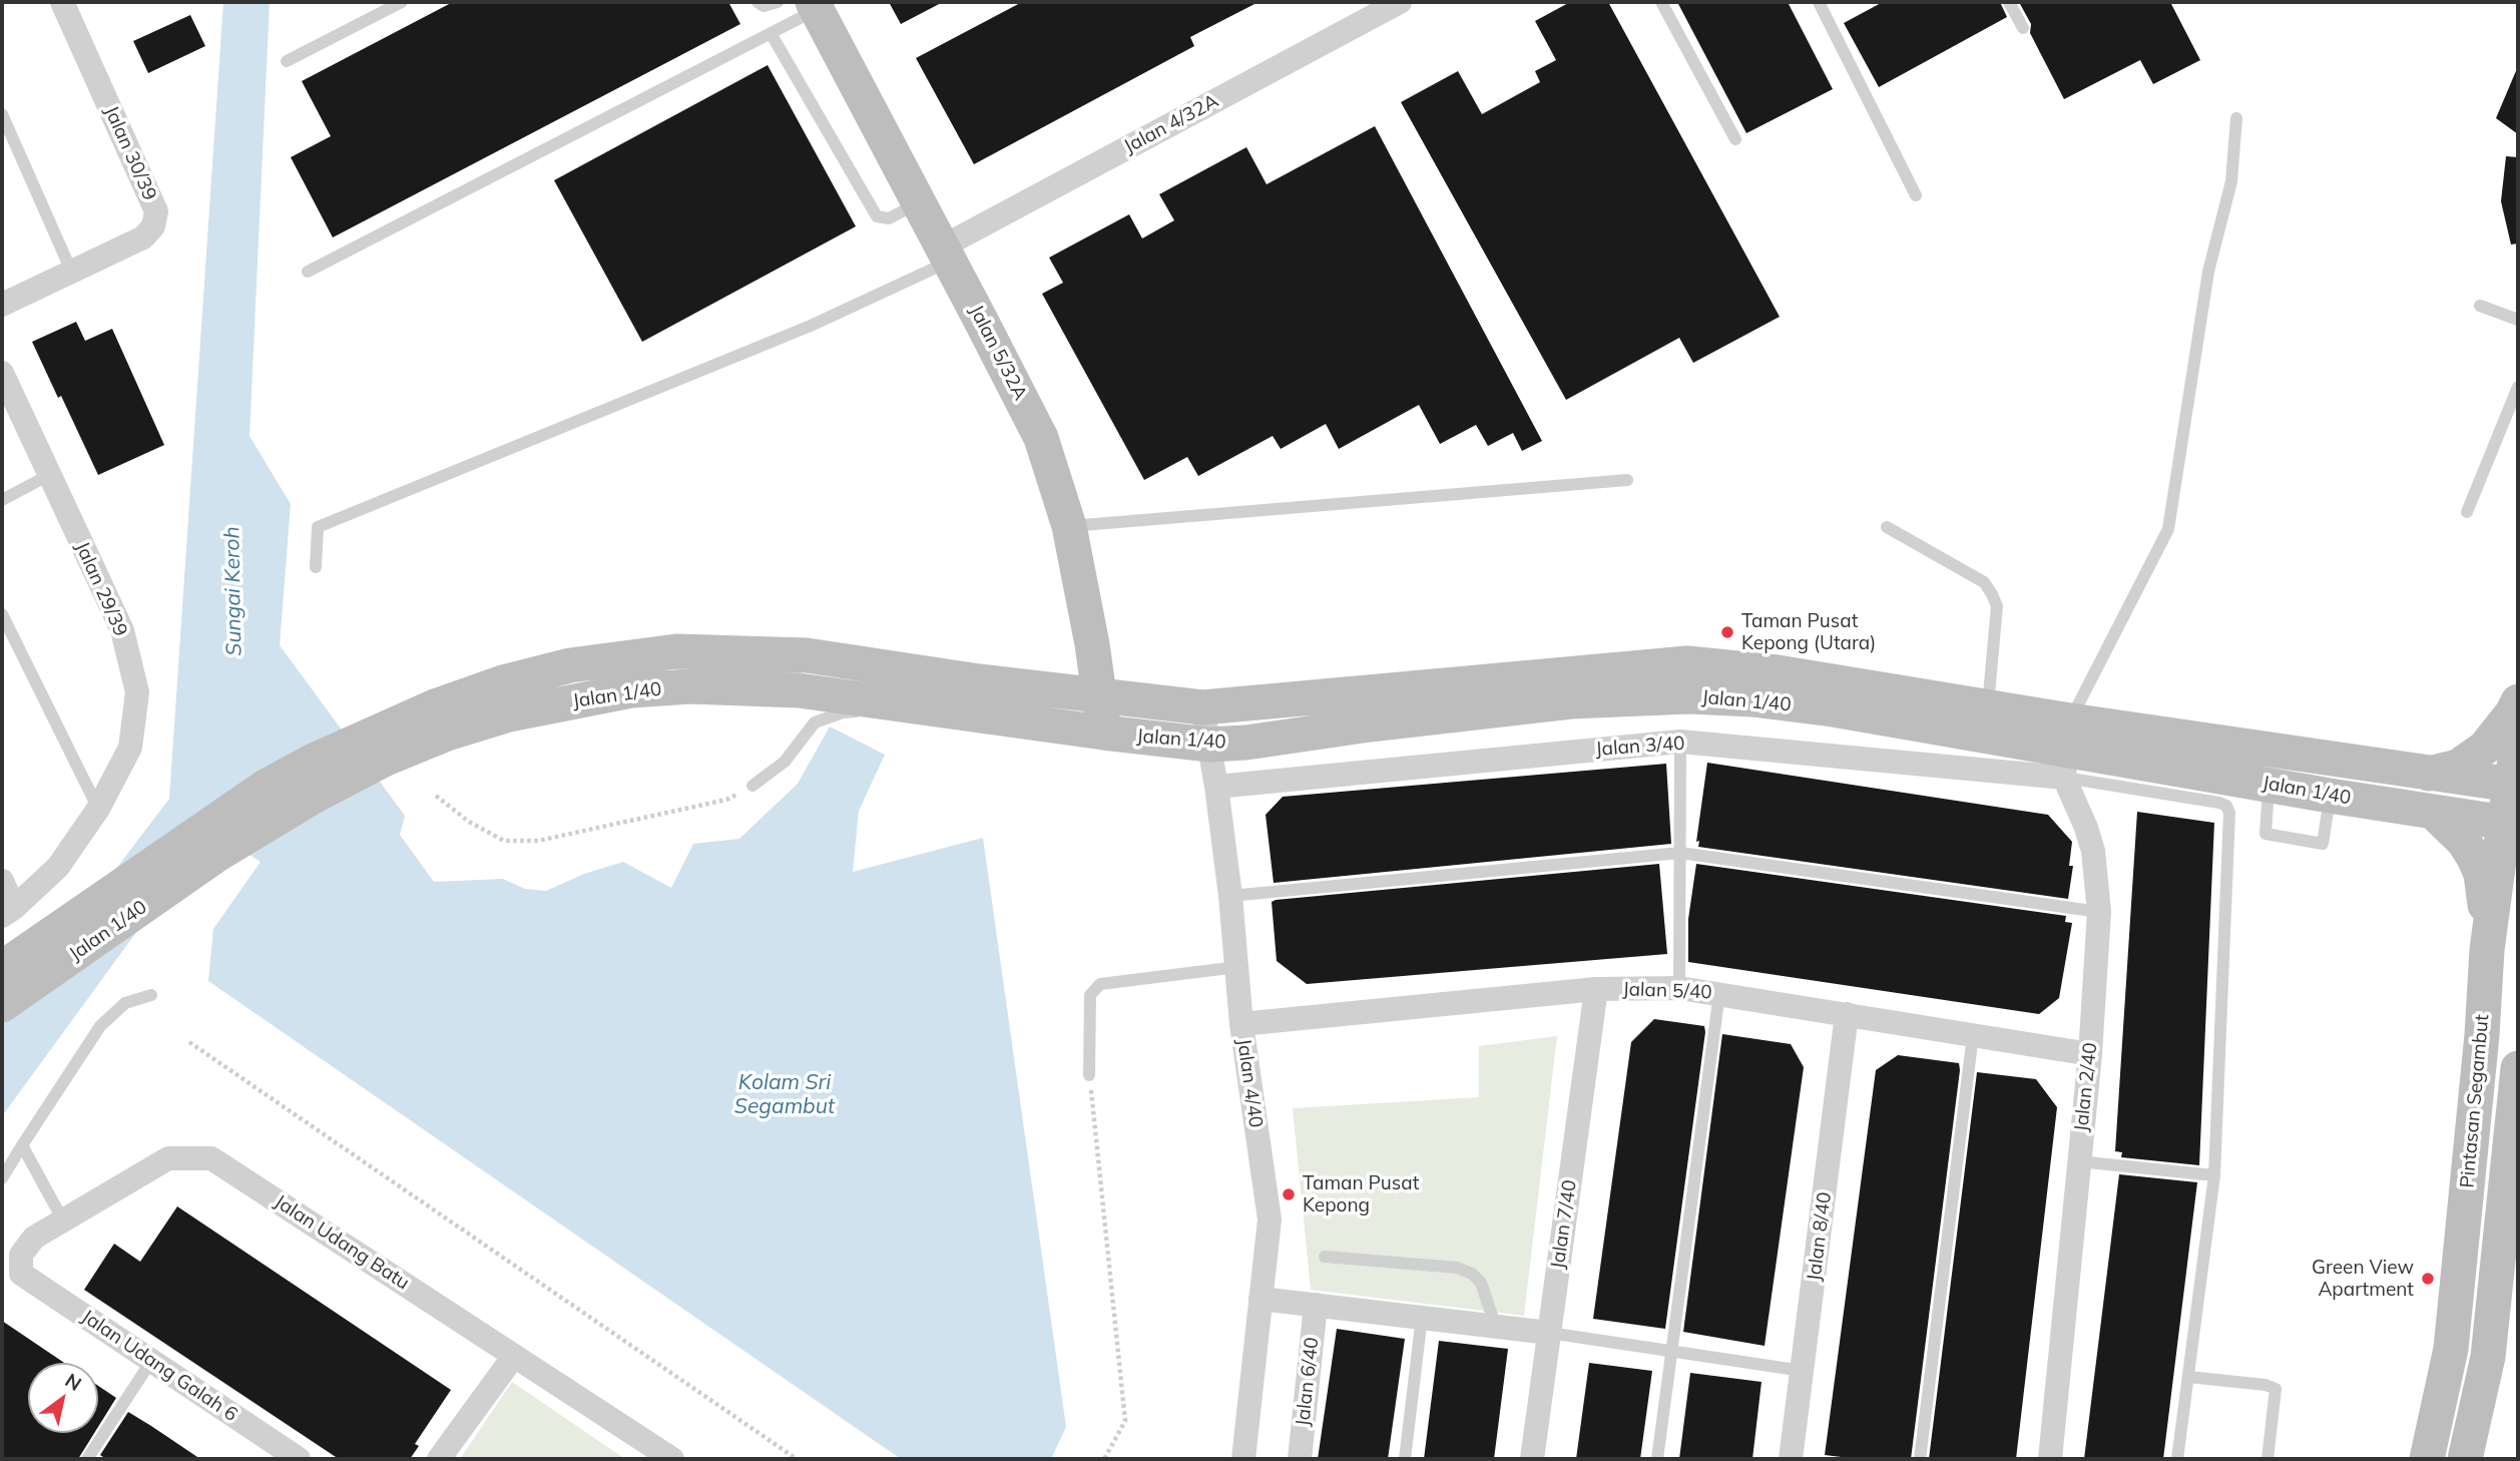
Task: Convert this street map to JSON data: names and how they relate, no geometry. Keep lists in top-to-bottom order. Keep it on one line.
{"streets":{"main road":["Jalan 5/32A","Jalan 1/40","Pintasan Segambut"],"street":["Jalan 4/32A","Jalan 30/39","Jalan 29/39","Jalan 3/40","Jalan 5/40","Jalan 4/40","Jalan 2/40","Jalan 7/40","Jalan 8/40","Jalan Udang Batu","Jalan Udang Galah 6","Jalan 6/40"]},"crossings":[["Jalan 4/32A","Jalan 5/32A"],["Jalan 5/32A","Jalan 1/40"],["Jalan 1/40","Jalan 3/40"],["Jalan 1/40","Jalan 4/40"],["Jalan 1/40","Jalan 2/40"],["Jalan 1/40","Pintasan Segambut"],["Jalan 3/40","Jalan 4/40"],["Jalan 3/40","Jalan 2/40"],["Jalan 5/40","Jalan 4/40"],["Jalan 5/40","Jalan 2/40"],["Jalan 5/40","Jalan 7/40"],["Jalan 5/40","Jalan 8/40"],["Jalan Udang Batu","Jalan Udang Galah 6"]],"water":["Sungai Keroh","Kolam Sri Segambut"],"places":["Taman Pusat Kepong (Utara)","Taman Pusat Kepong","Green View Apartment"],"north":"top right"}
